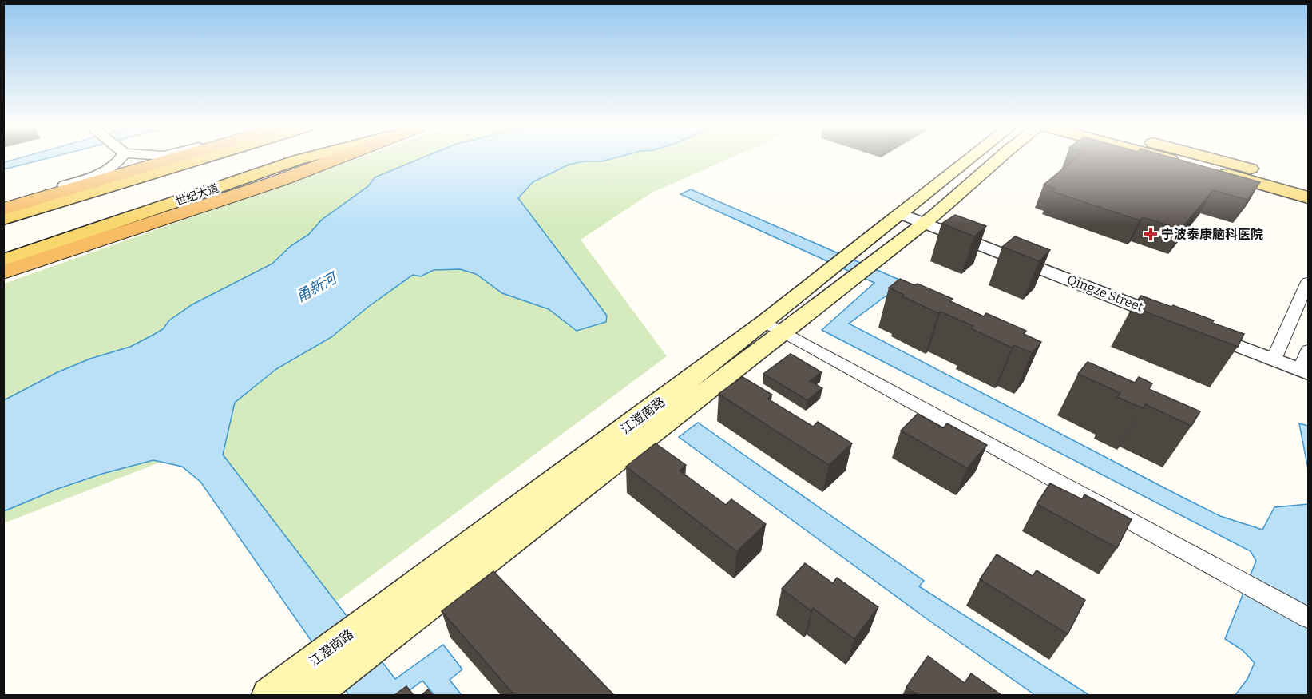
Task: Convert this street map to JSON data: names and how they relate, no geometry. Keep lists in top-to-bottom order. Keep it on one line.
{"streets":{"main road":["世纪大道","江澄南路"],"street":["Qingze Street"]},"crossings":[["Qingze Street","江澄南路"]],"water":["甬新河"],"places":{"health":["宁波泰康脑科医院"]}}
